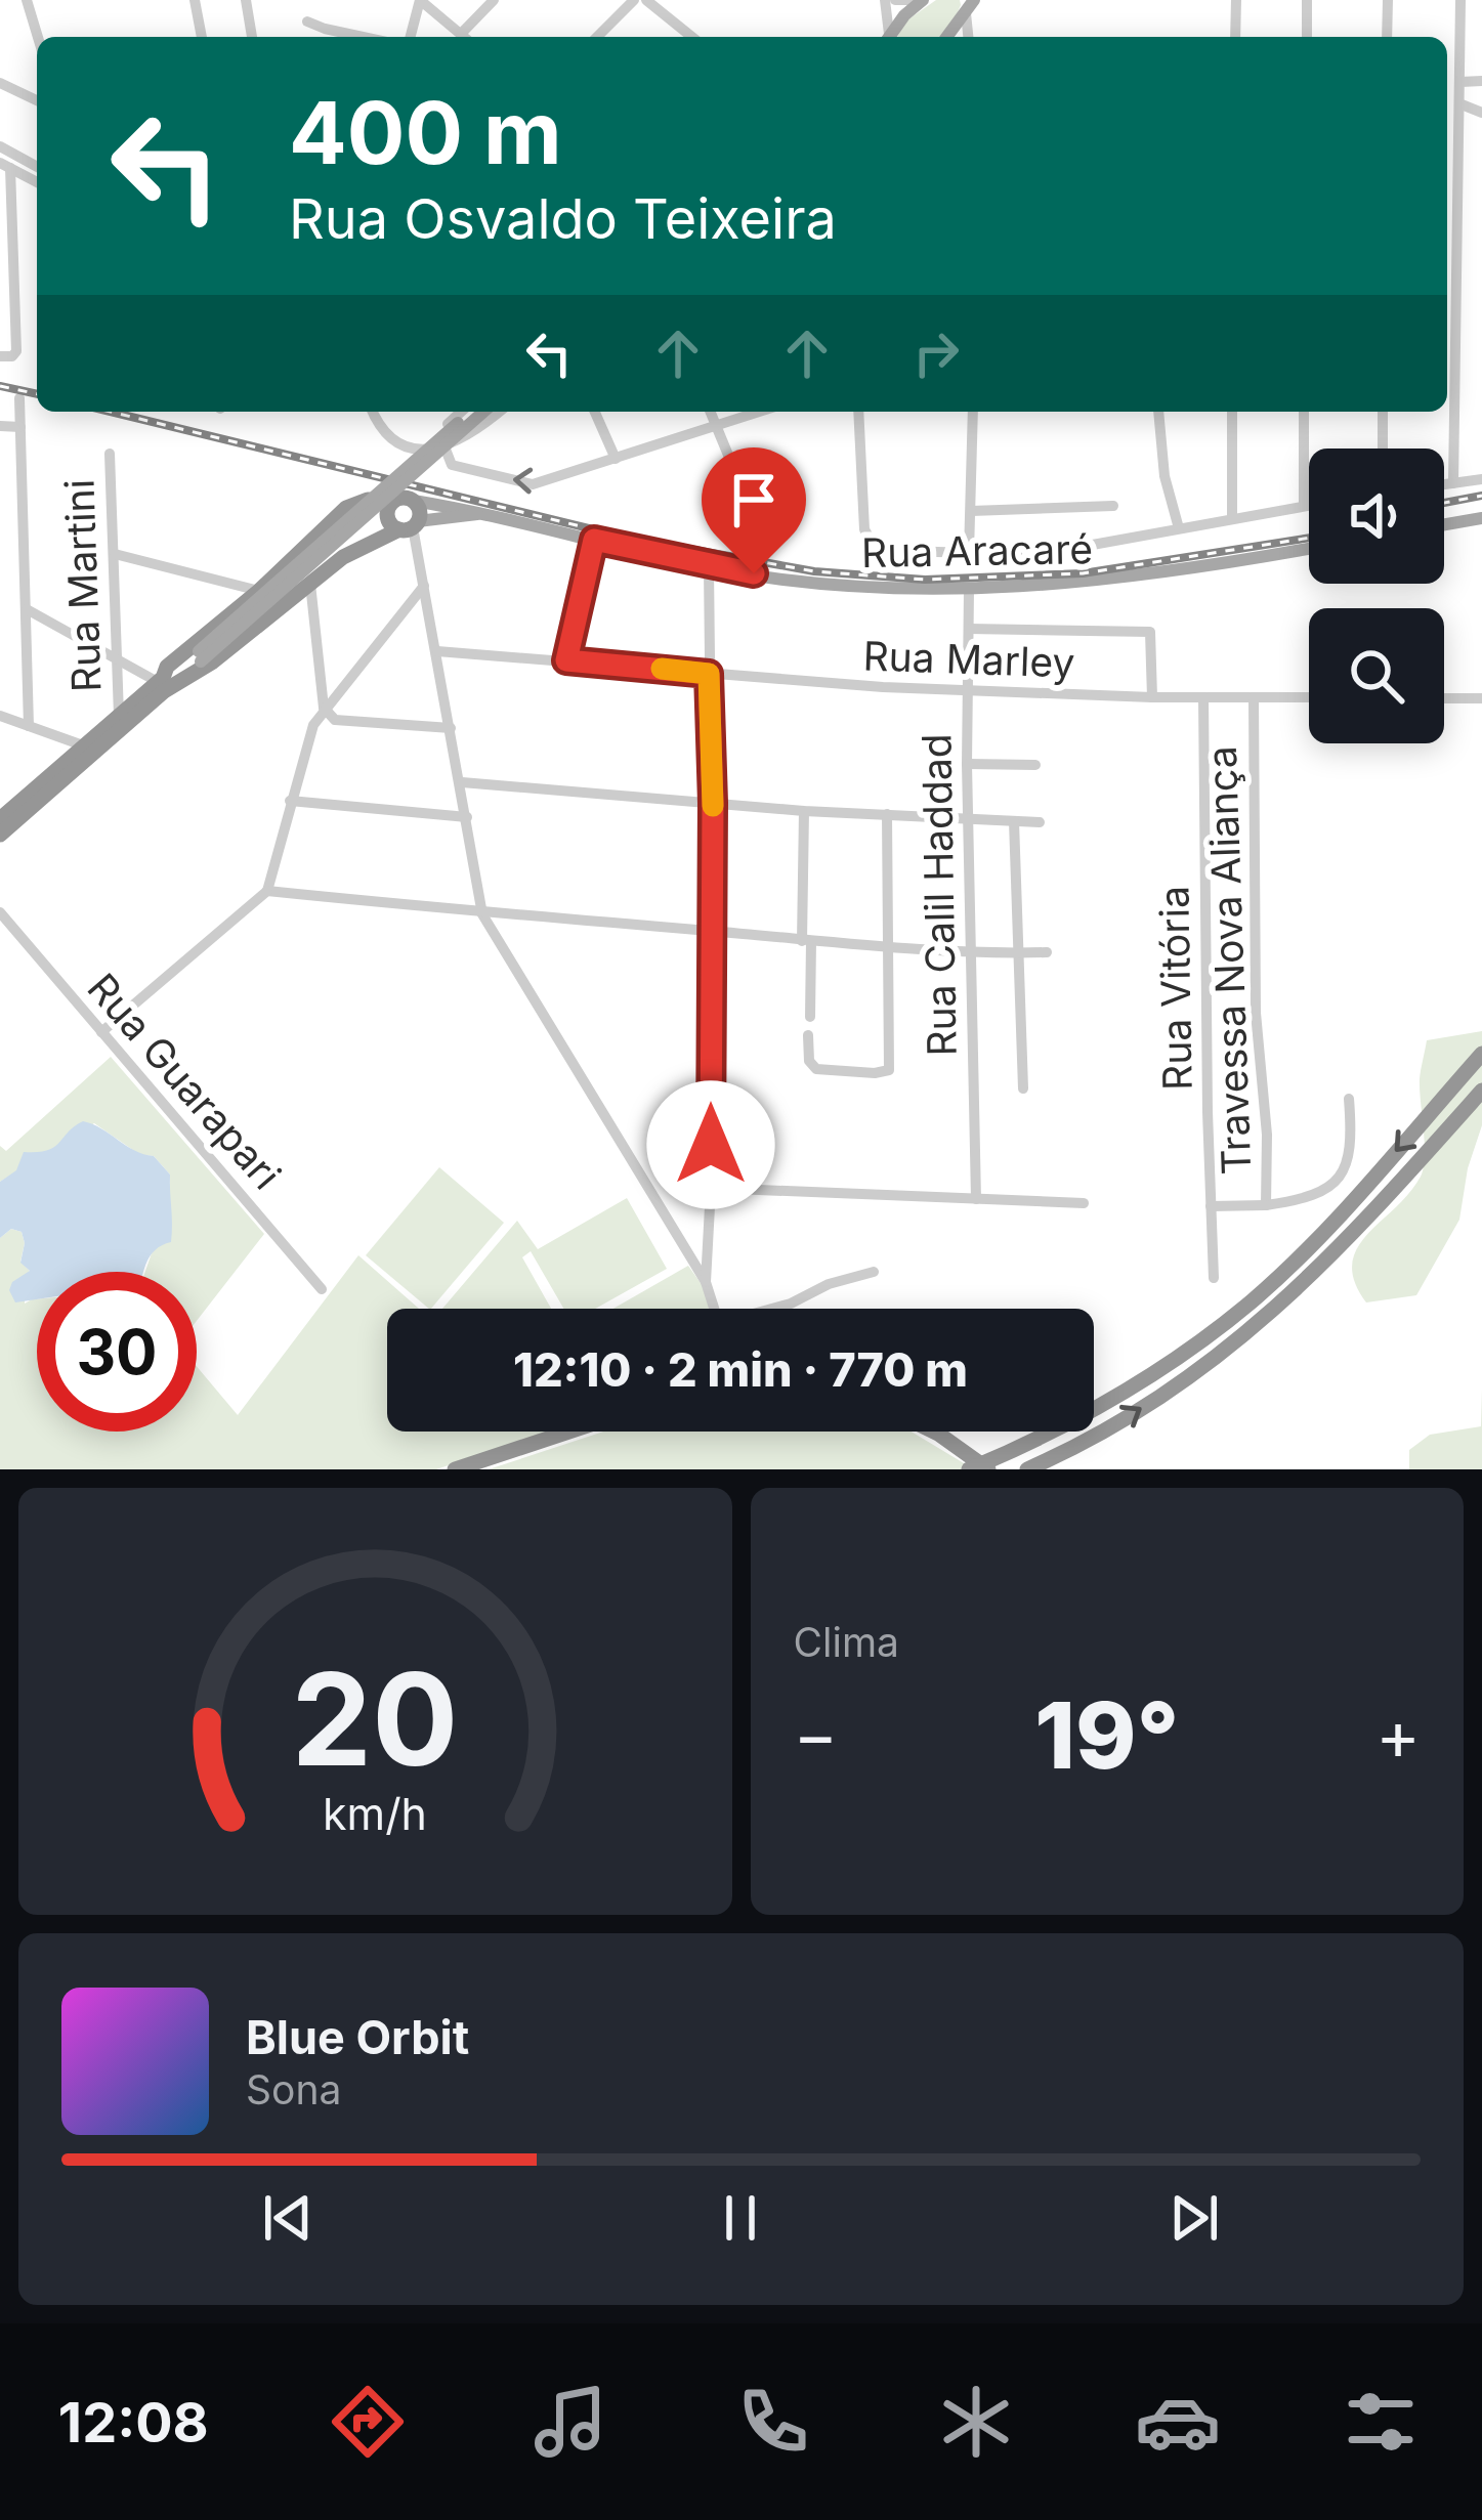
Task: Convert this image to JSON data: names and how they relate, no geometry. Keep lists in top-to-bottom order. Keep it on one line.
{"streets":{"main road":["Rua Aracaré"],"street":["Rua Martini","Rua Marley","Rua Calil Haddad","Travessa Nova Aliança","Rua Vitória","Rua Guarapari"]},"crossings":[["Rua Aracaré","Rua Calil Haddad"],["Rua Marley","Rua Calil Haddad"],["Rua Marley","Travessa Nova Aliança"],["Rua Marley","Rua Vitória"]],"page":{"turn":["400 m","Rua Osvaldo Teixeira"],"limit":"30","trip":"12:10 · 2 min · 770 m","tile":"Clima","heat":["−","19°","+"],"song":["Blue Orbit","Sona"],"tabs":"12:08","gauge":["20","km/h"]}}
